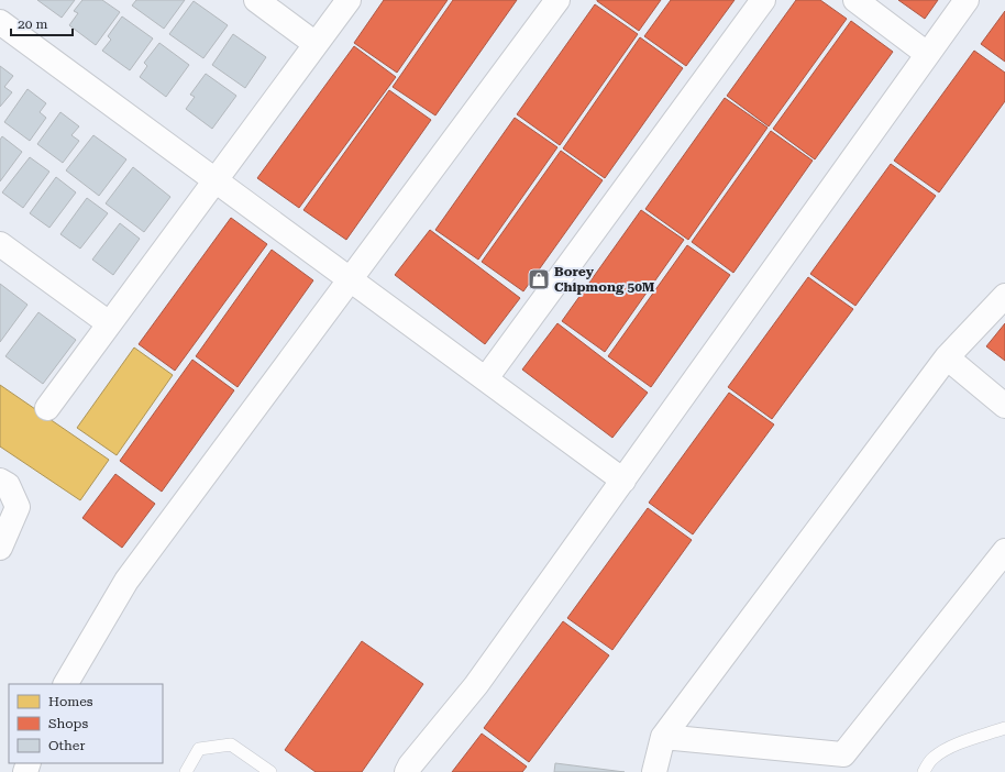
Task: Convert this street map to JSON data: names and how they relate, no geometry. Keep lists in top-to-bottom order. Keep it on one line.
{"places":{"shop":["Borey Chipmong 50M"]},"legend":["Homes","Shops","Other"],"scale_bar":"20 m"}
